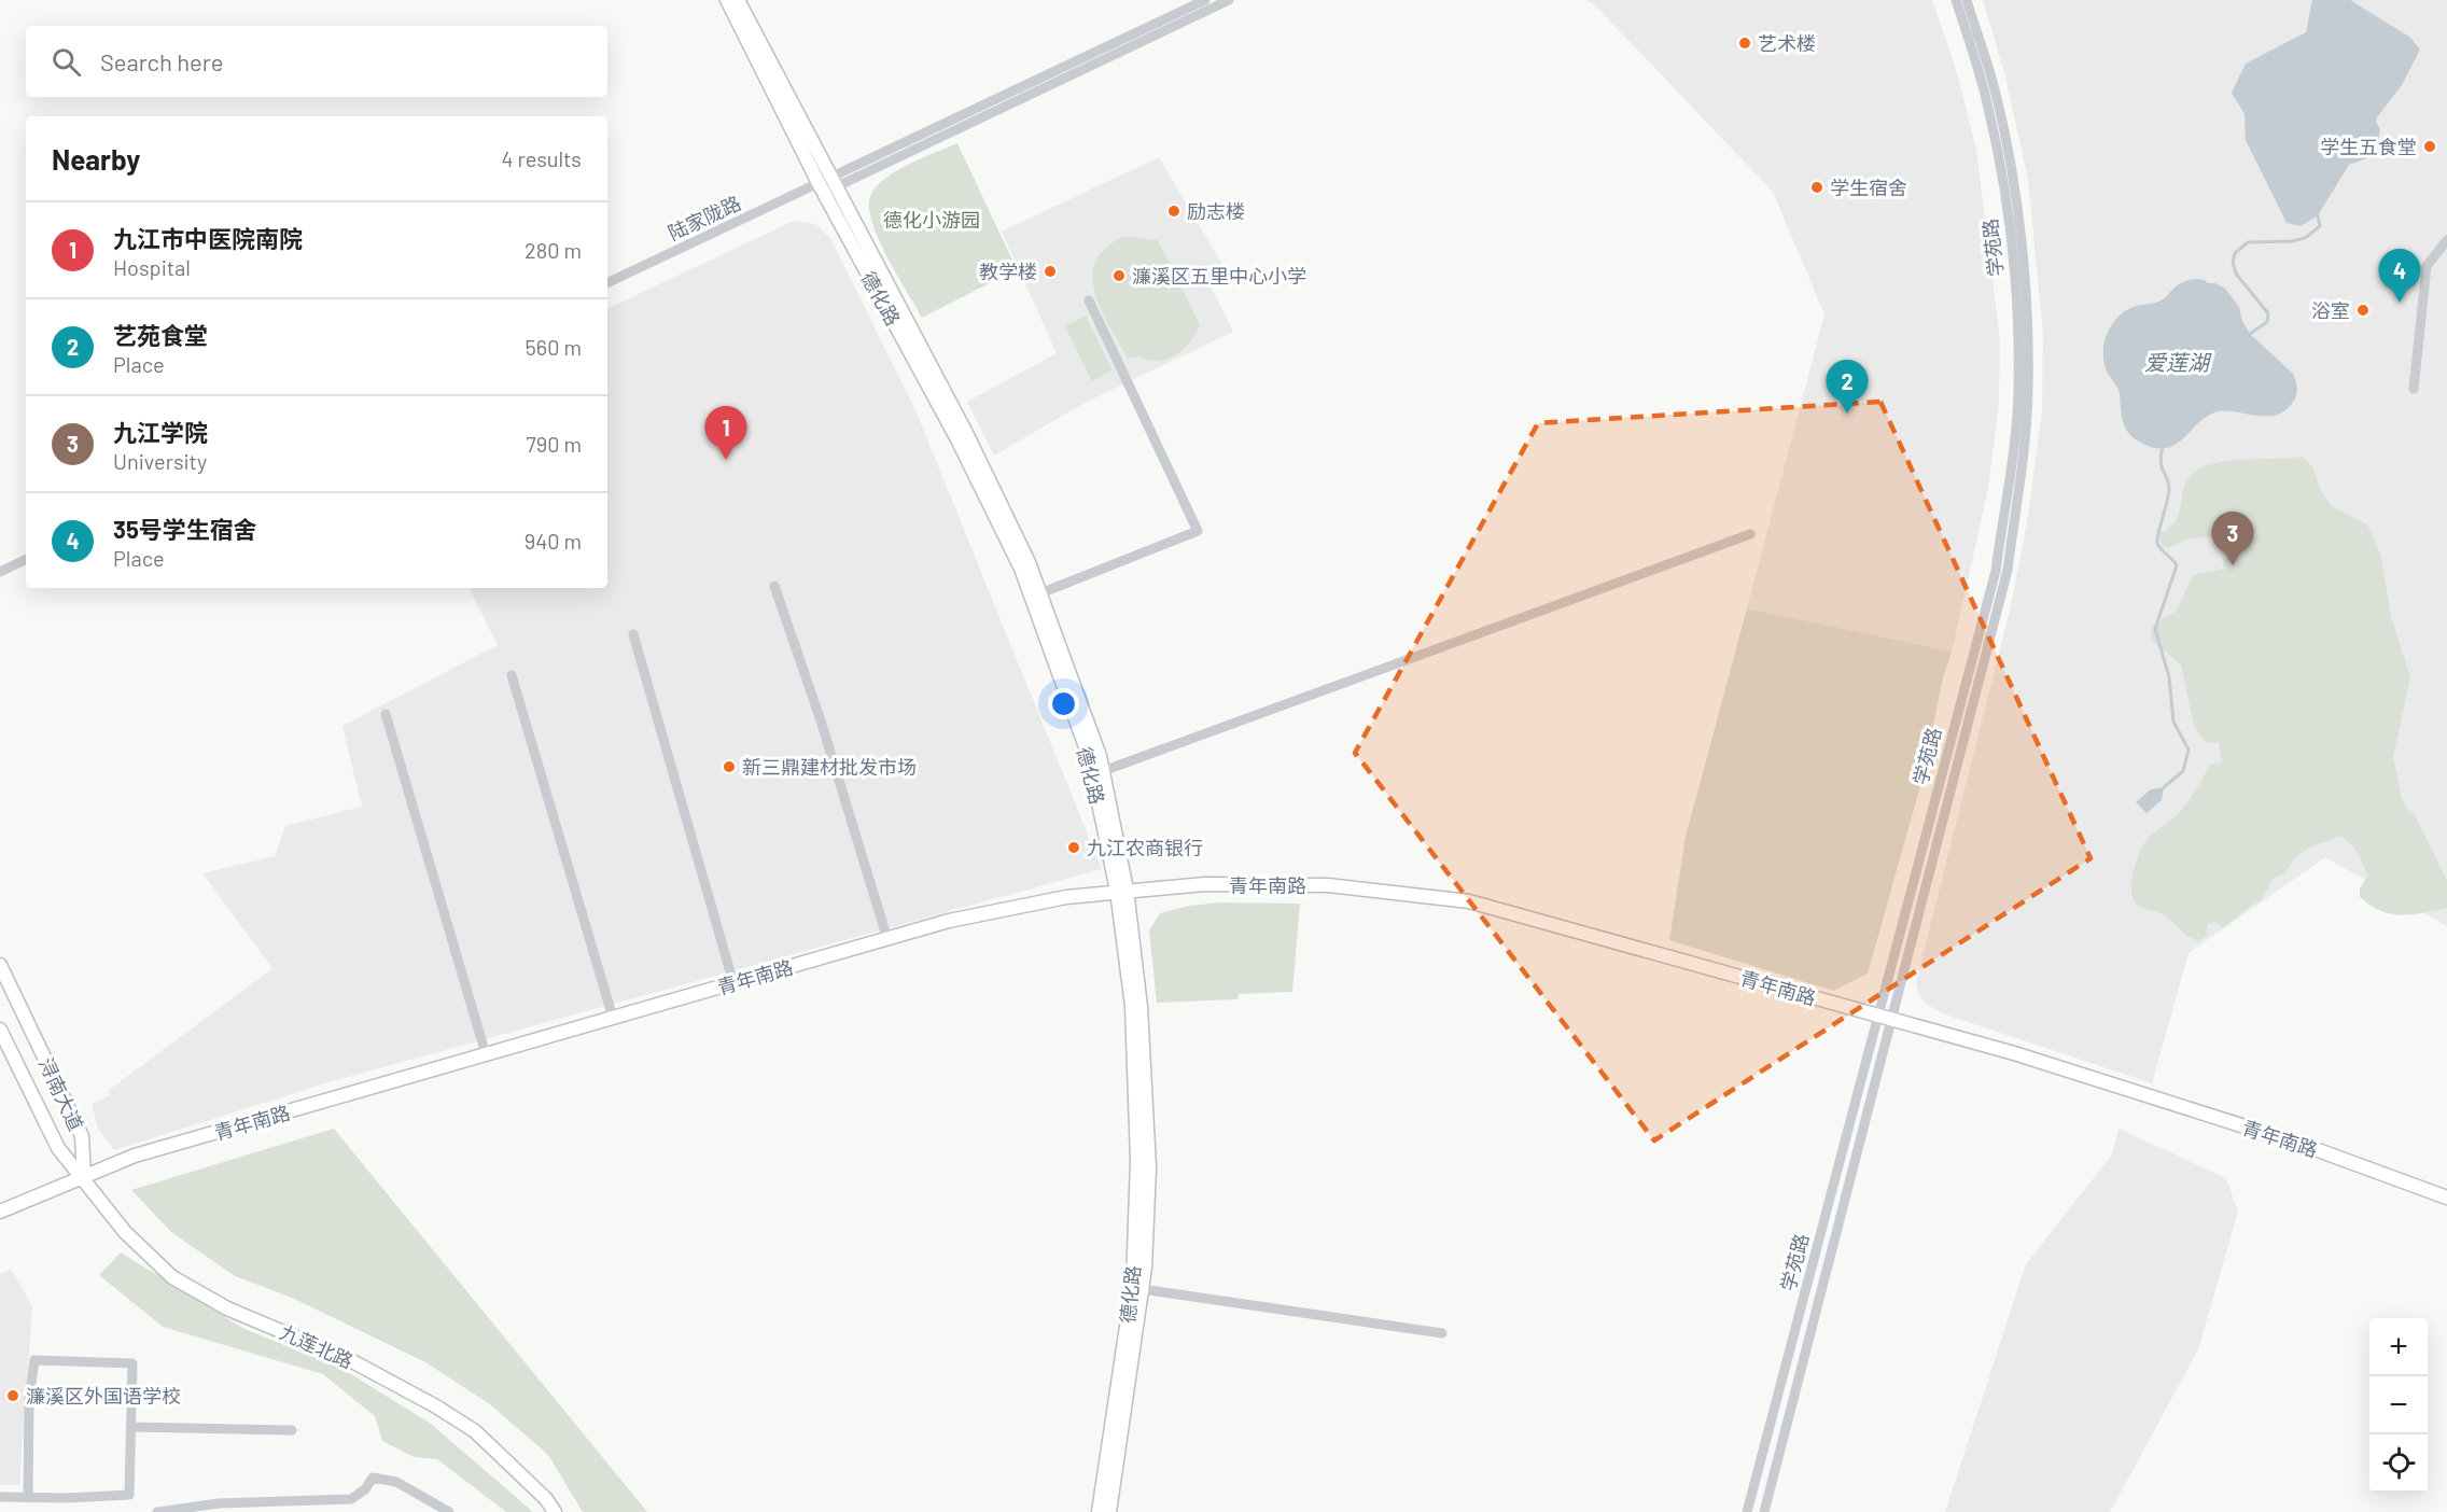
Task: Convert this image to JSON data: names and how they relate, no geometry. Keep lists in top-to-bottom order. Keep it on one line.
{"streets":{"main road":["德化路","青年南路","浔南大道","九莲北路"],"street":["陆家陇路","学苑路"]},"crossings":[["陆家陇路","德化路"],["学苑路","青年南路"],["德化路","青年南路"],["青年南路","浔南大道"],["青年南路","九莲北路"],["浔南大道","九莲北路"]],"water":["爱莲湖"],"parks":["德化小游园"],"places":["艺术楼","学生五食堂","学生宿舍","励志楼","教学楼","濂溪区五里中心小学","浴室","新三鼎建材批发市场","九江农商银行","濂溪区外国语学校"],"page":{"search":"Search here","heading":["Nearby","4 results"],"list":[{"mark":"1","name":"九江市中医院南院","note":"Hospital","value":"280 m"},{"mark":"2","name":"艺苑食堂","note":"Place","value":"560 m"},{"mark":"3","name":"九江学院","note":"University","value":"790 m"},{"mark":"4","name":"35号学生宿舍","note":"Place","value":"940 m"}],"pins":["4","2","1","3"],"map_buttons":["+","−"]}}
